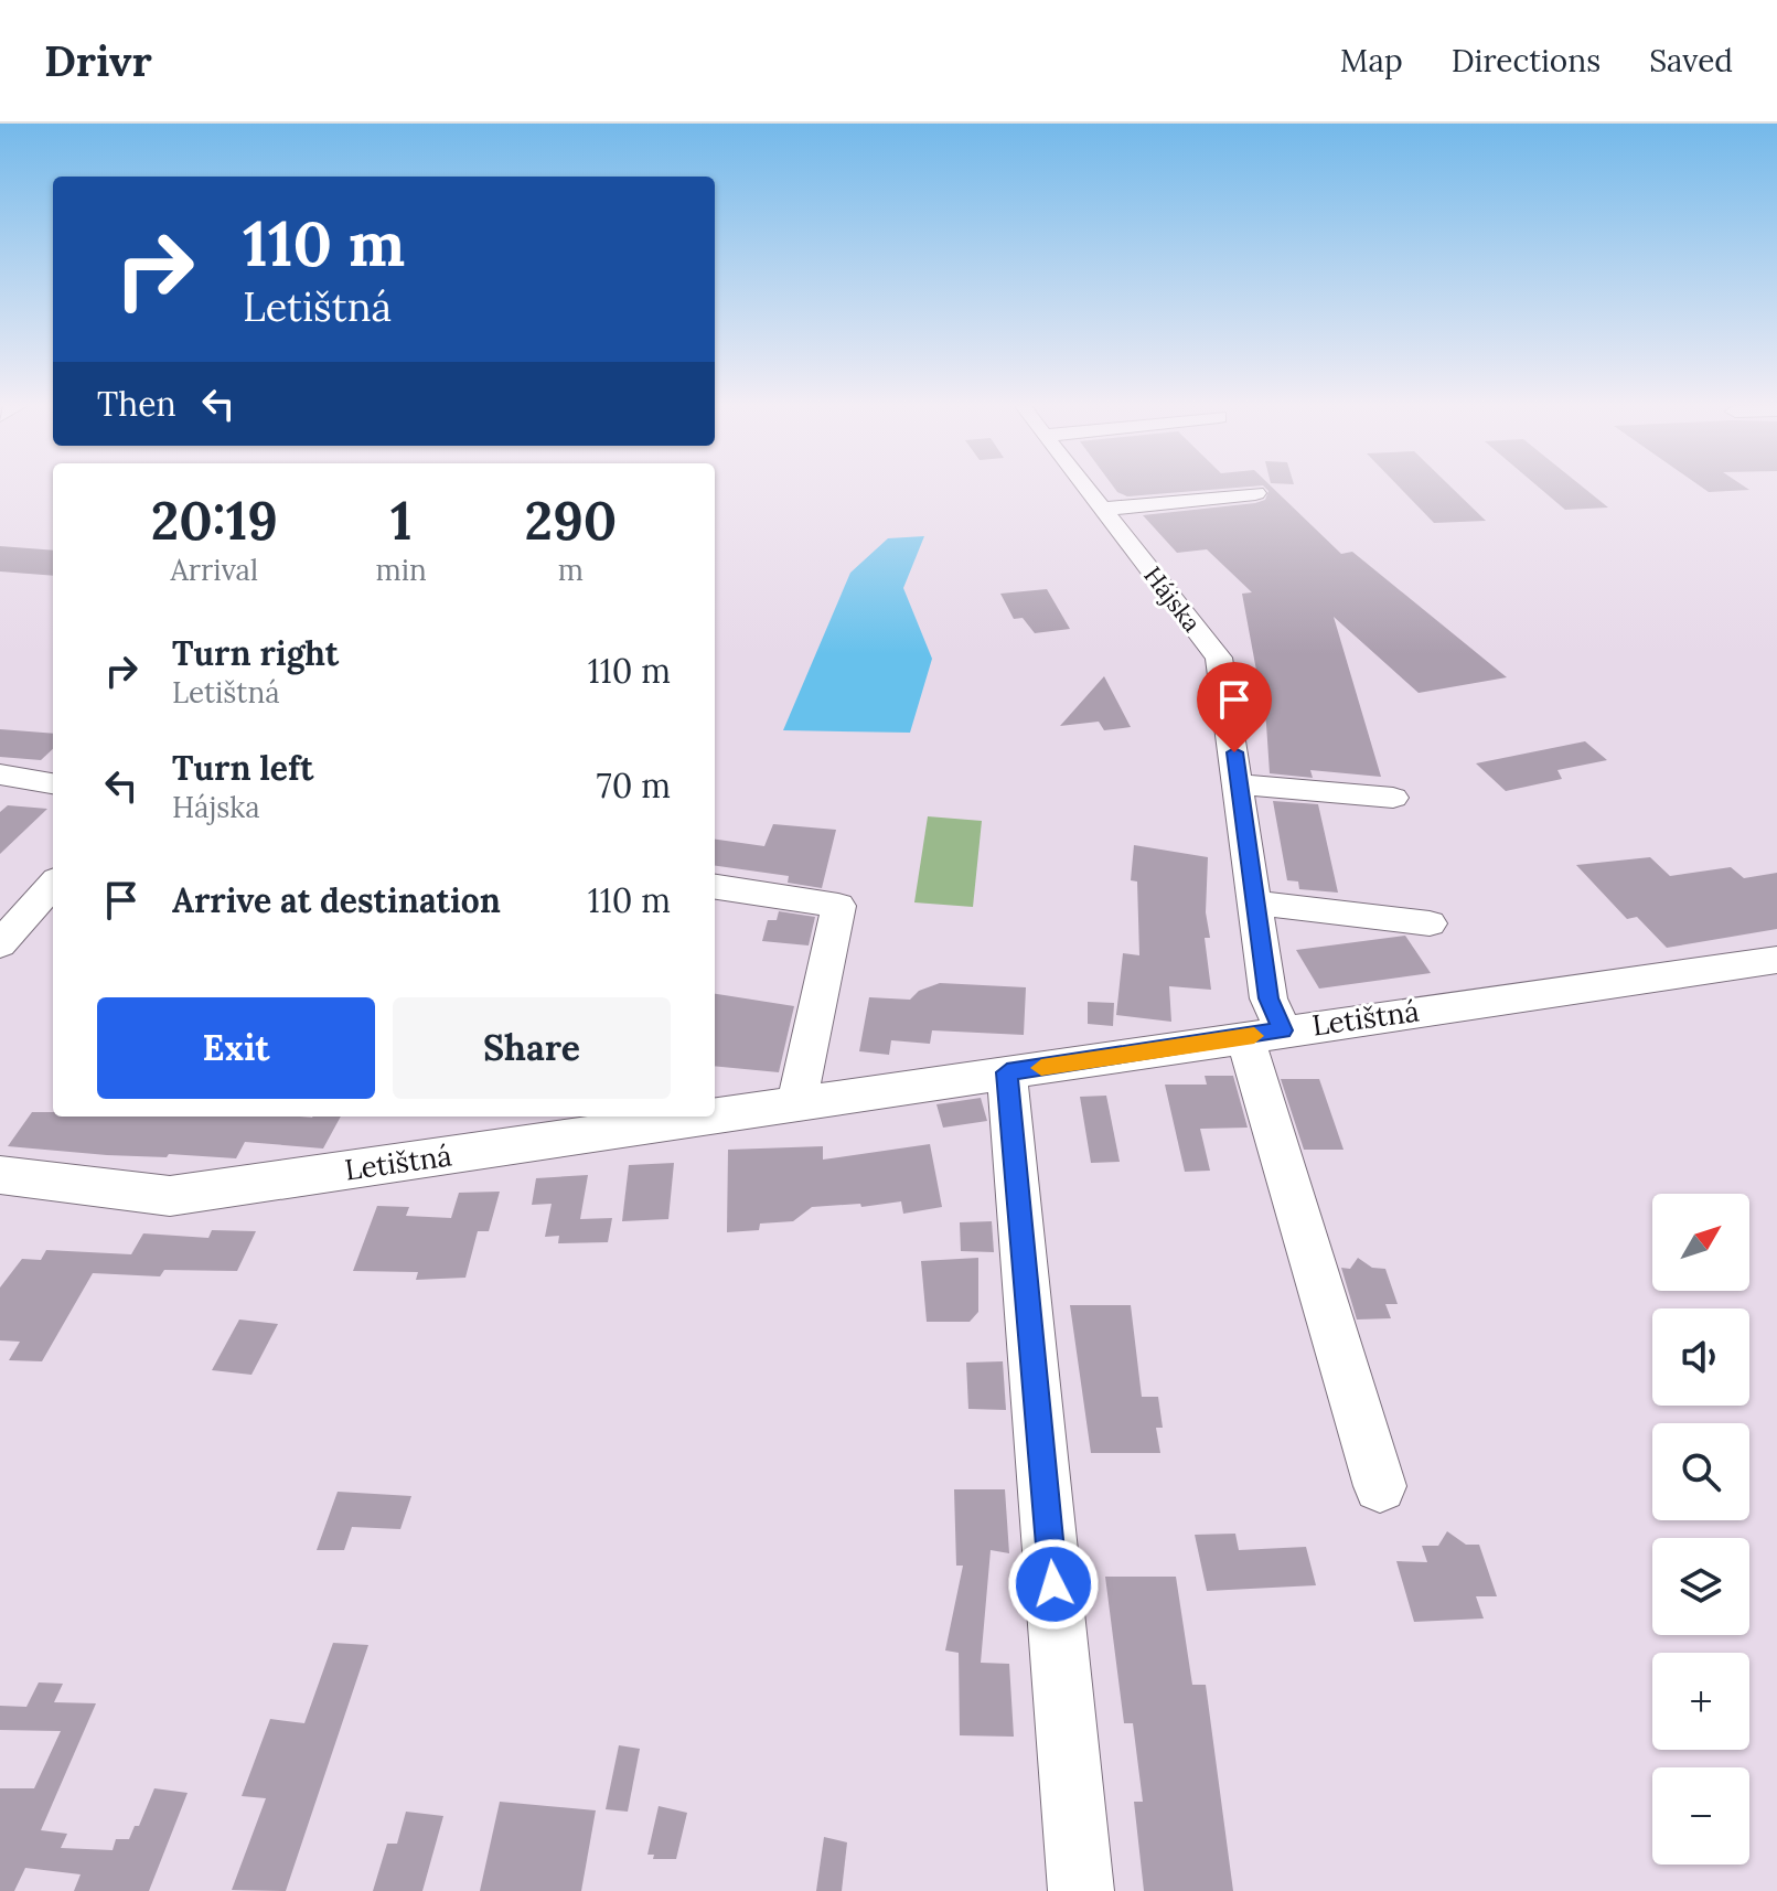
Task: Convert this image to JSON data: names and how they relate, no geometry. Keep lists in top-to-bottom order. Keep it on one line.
{"streets":{"street":["Hájska","Letištná"]},"crossings":[["Hájska","Letištná"]],"north":"top right","page":{"header":"Drivr","nav":["Map","Directions","Saved"],"turn":["110 m","Letištná"],"then":"Then","eta":["20:19","Arrival","1","min","290","m"],"list":[{"name":"Turn right","note":"Letištná","value":"110 m"},{"name":"Turn left","note":"Hájska","value":"70 m"},{"name":"Arrive at destination","value":"110 m"}],"buttons":["Exit","Share"],"map_buttons":["+","−"]}}
